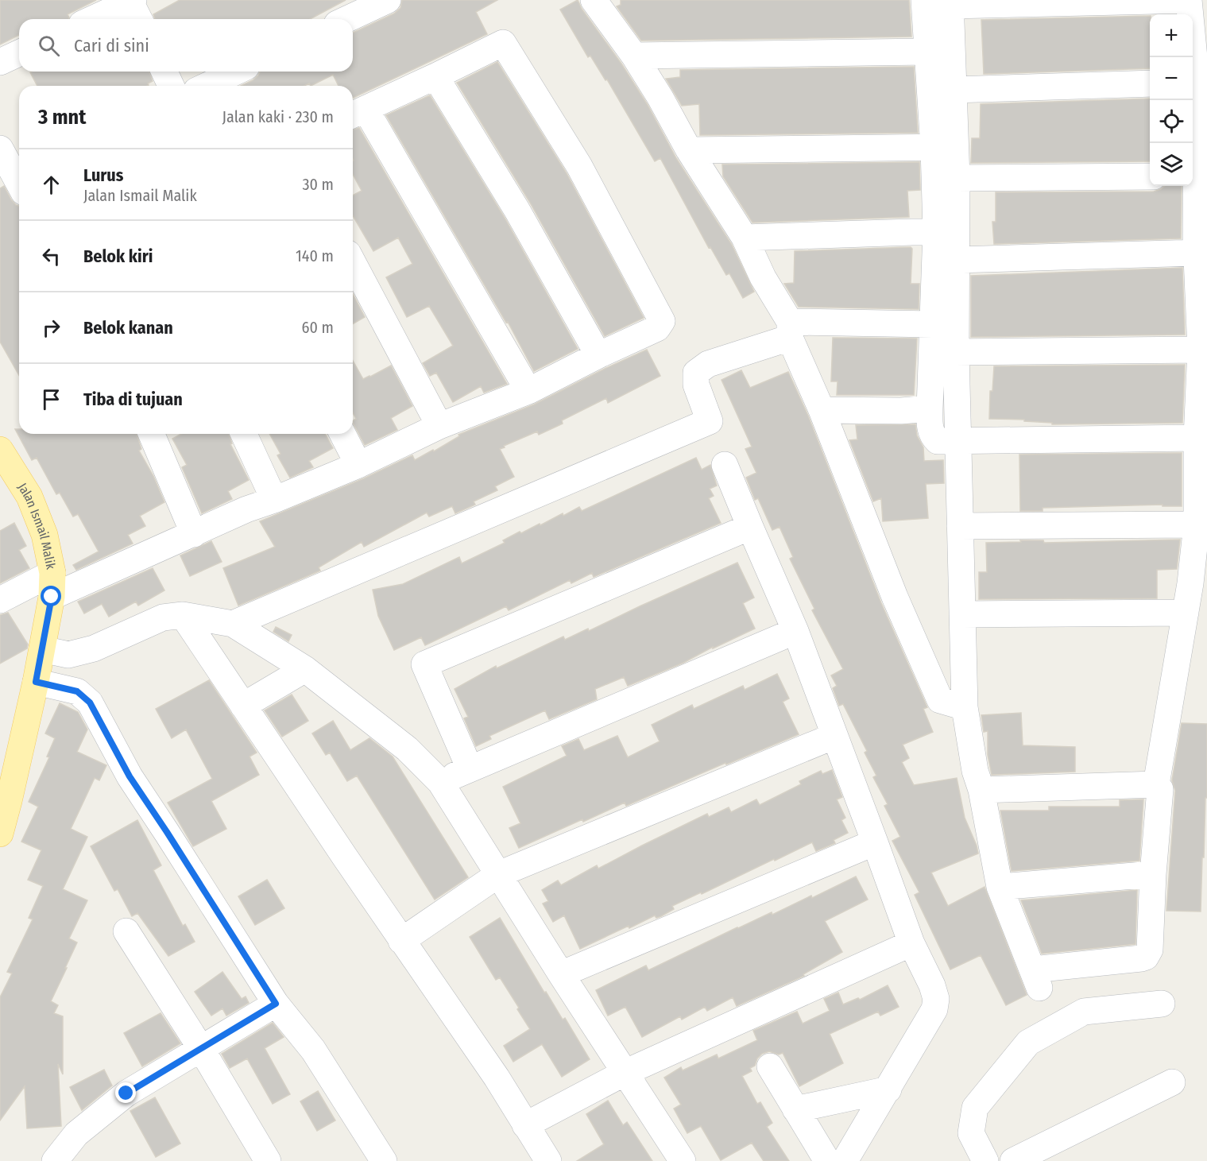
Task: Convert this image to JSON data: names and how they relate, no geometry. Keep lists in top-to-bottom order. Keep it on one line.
{"streets":{"main road":["Jalan Ismail Malik"]},"page":{"map_buttons":["+","−"],"search":"Cari di sini","heading":["3 mnt","Jalan kaki · 230 m"],"list":[["Lurus","Jalan Ismail Malik","30 m"],["Belok kiri","140 m"],["Belok kanan","60 m"],"Tiba di tujuan"]}}
